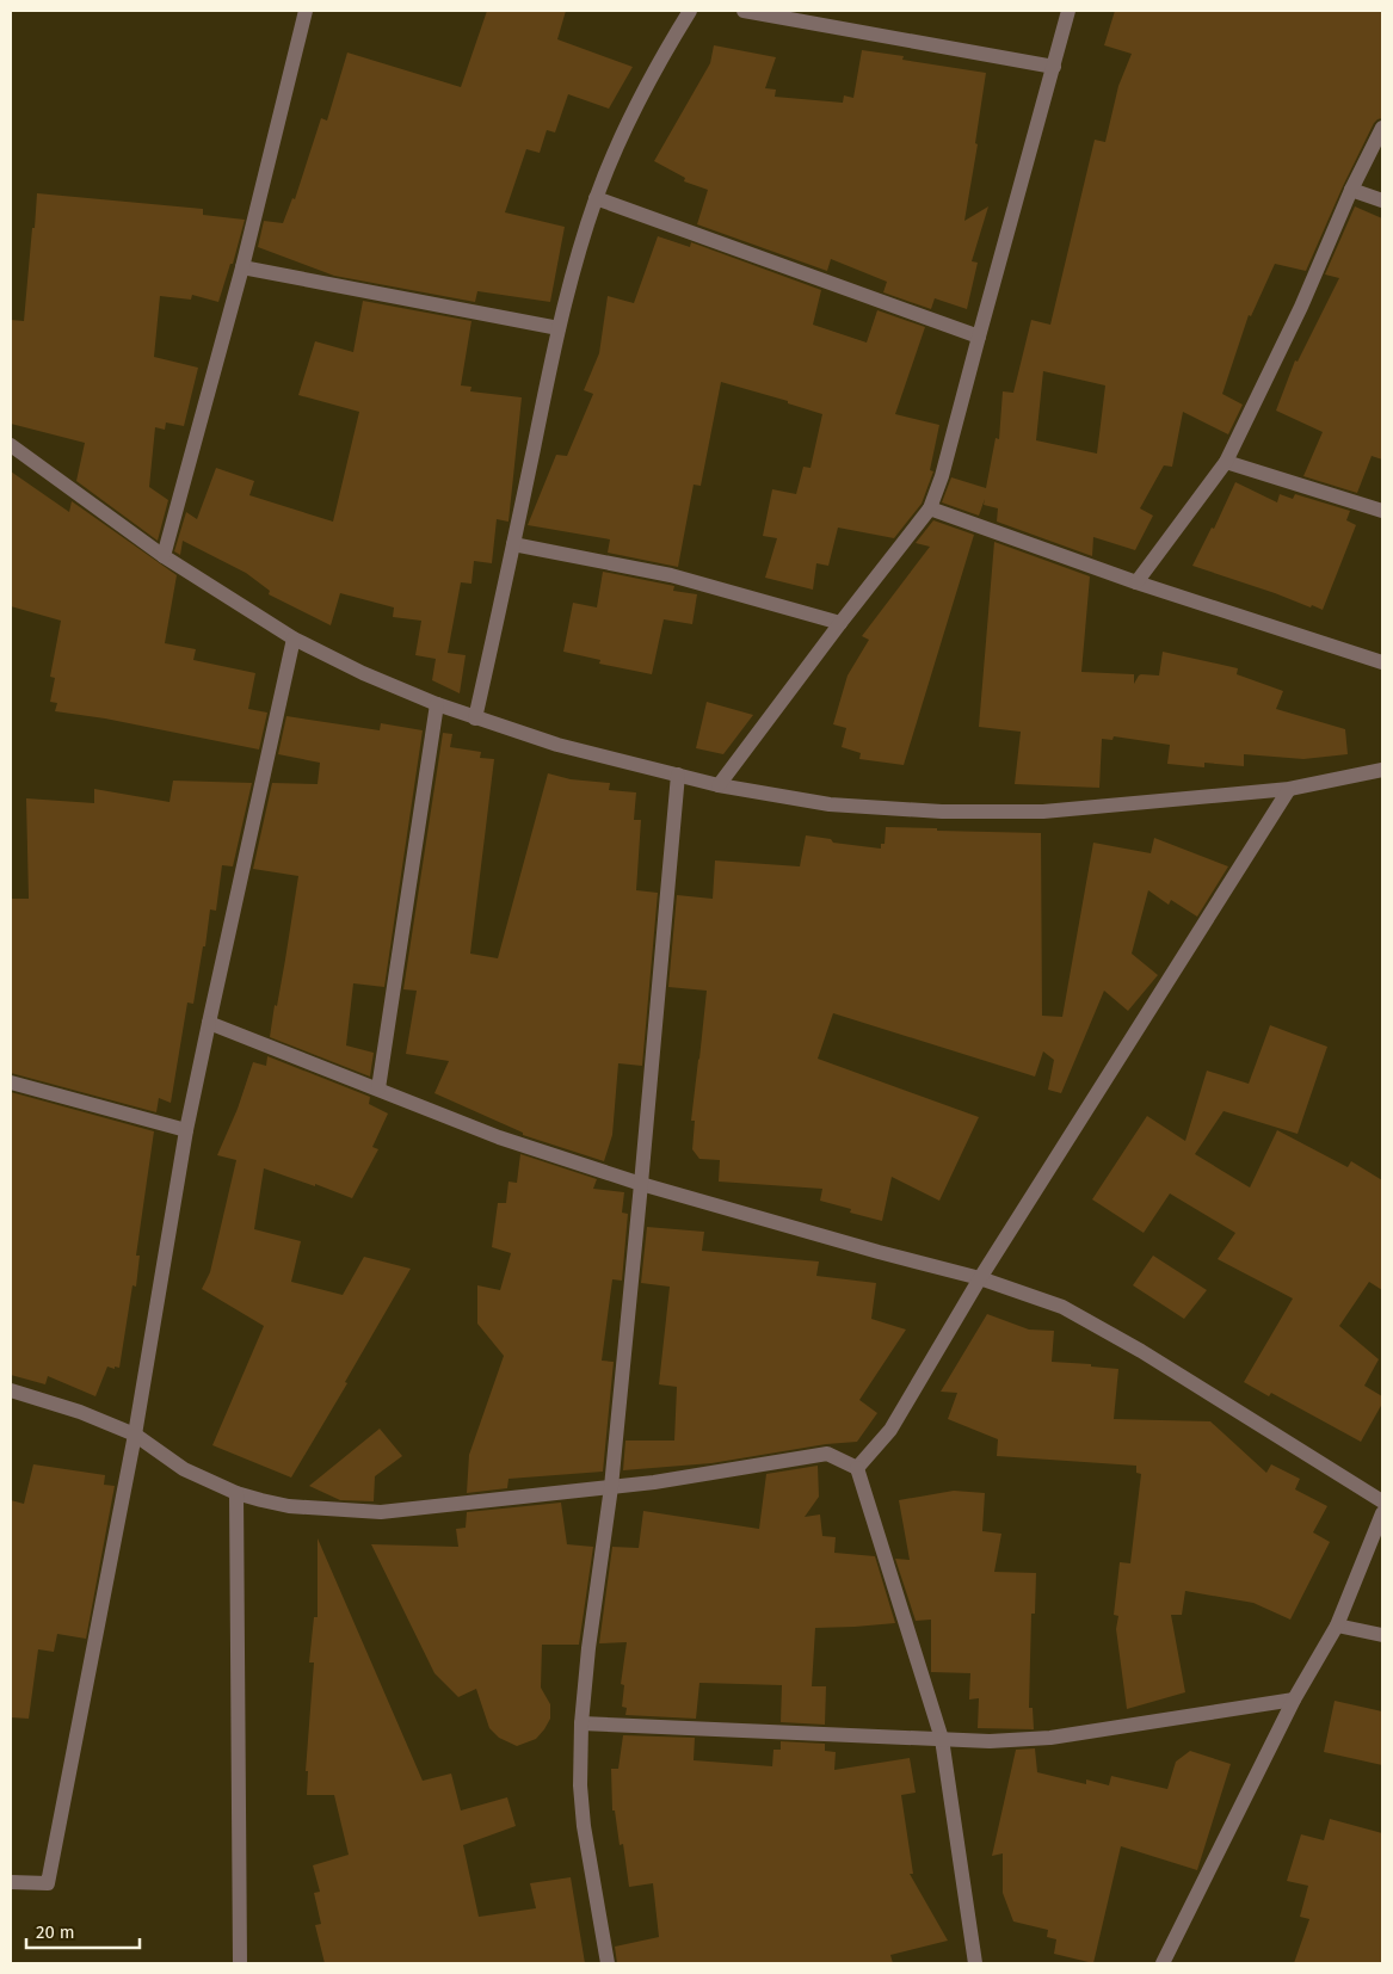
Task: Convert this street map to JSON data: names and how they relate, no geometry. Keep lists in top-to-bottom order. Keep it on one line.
{"scale_bar":"20 m"}
